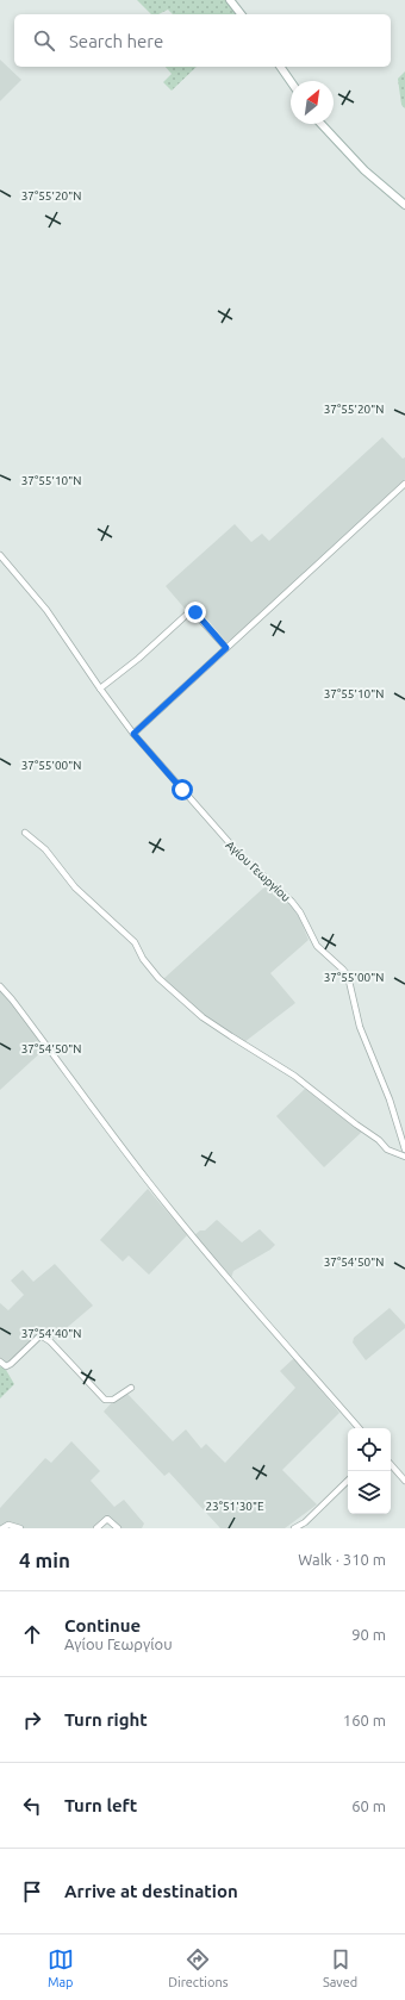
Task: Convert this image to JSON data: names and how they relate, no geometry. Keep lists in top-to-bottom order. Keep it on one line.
{"streets":{"street":["Αγίου Γεωργίου"]},"north":"top right","page":{"search":"Search here","heading":["4 min","Walk · 310 m"],"list":[["Continue","Αγίου Γεωργίου","90 m"],["Turn right","160 m"],["Turn left","60 m"],"Arrive at destination"],"nav":["Map","Directions","Saved"]},"coordinates":["37°55'20\"N","37°55'10\"N","37°55'00\"N","37°54'50\"N","37°54'40\"N","23°51'30\"E"]}
